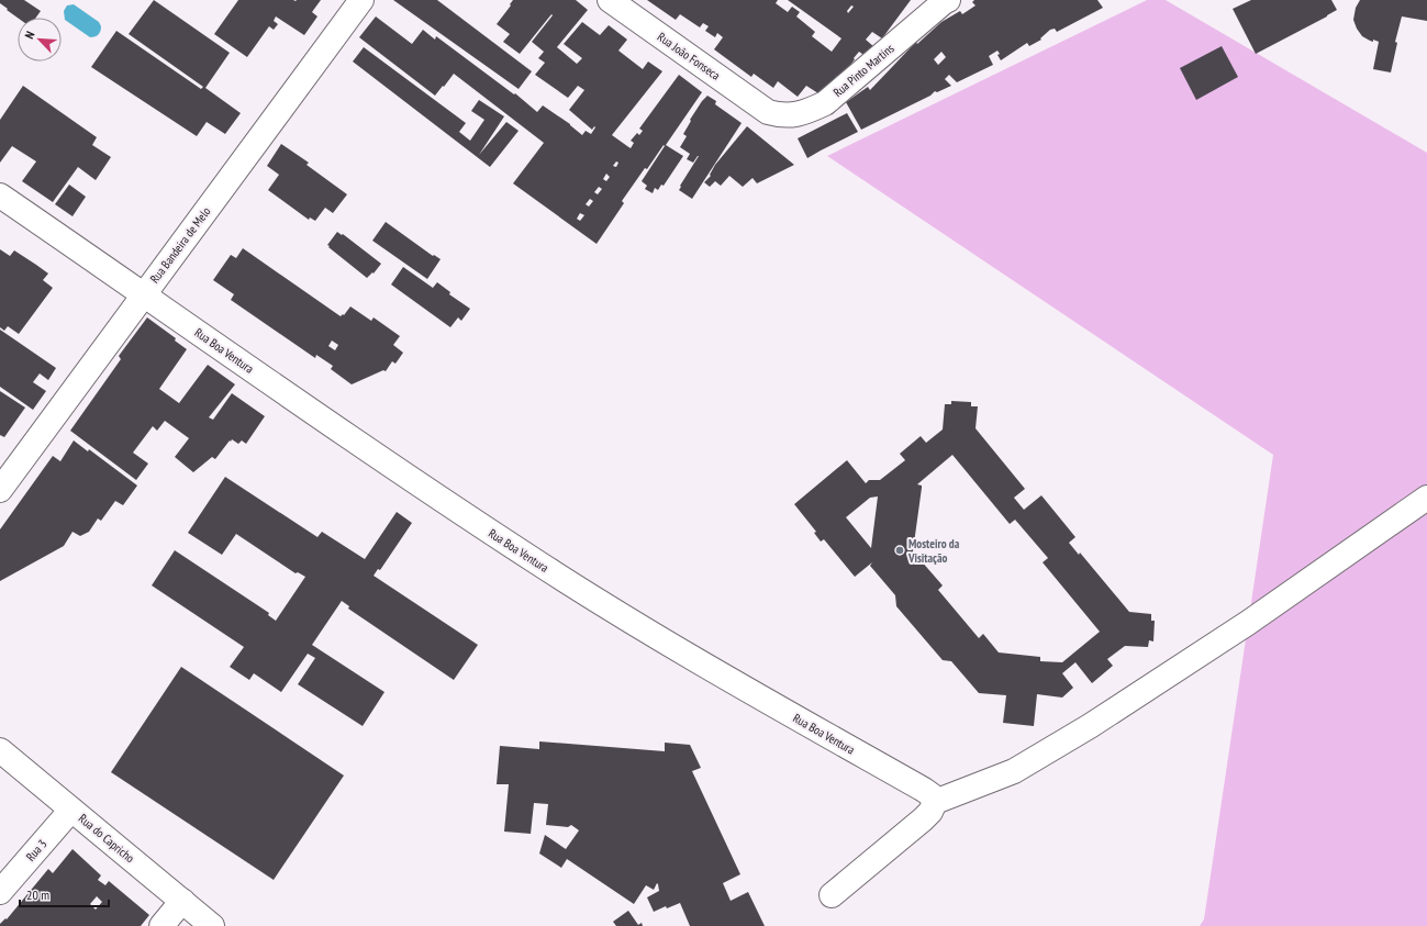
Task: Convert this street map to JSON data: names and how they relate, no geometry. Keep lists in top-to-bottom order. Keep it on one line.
{"streets":{"street":["Rua João Fonseca","Rua Pinto Martins","Rua Bandeira de Melo","Rua Boa Ventura","Rua do Capricho","Rua 3"]},"crossings":[["Rua João Fonseca","Rua Pinto Martins"],["Rua Bandeira de Melo","Rua Boa Ventura"],["Rua do Capricho","Rua 3"]],"places":["Mosteiro da Visitação"],"scale_bar":"20 m","north":"top left"}
